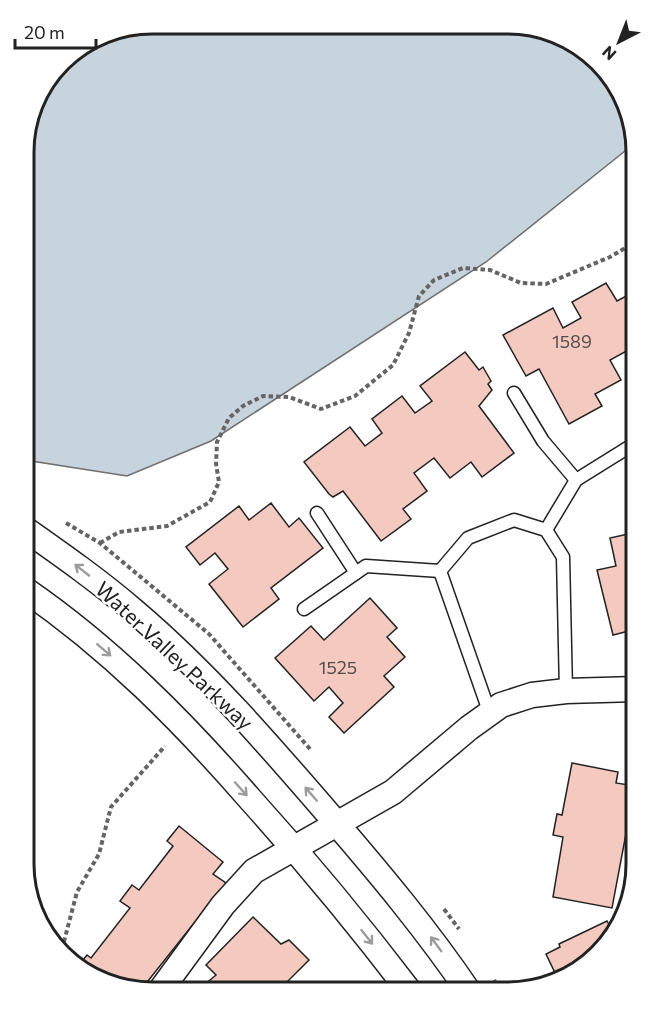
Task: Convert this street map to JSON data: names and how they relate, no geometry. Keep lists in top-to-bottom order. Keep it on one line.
{"streets":{"street":["Water Valley Parkway"]},"house_numbers":["1589","1525"],"scale_bar":"20 m","north":"bottom left"}
